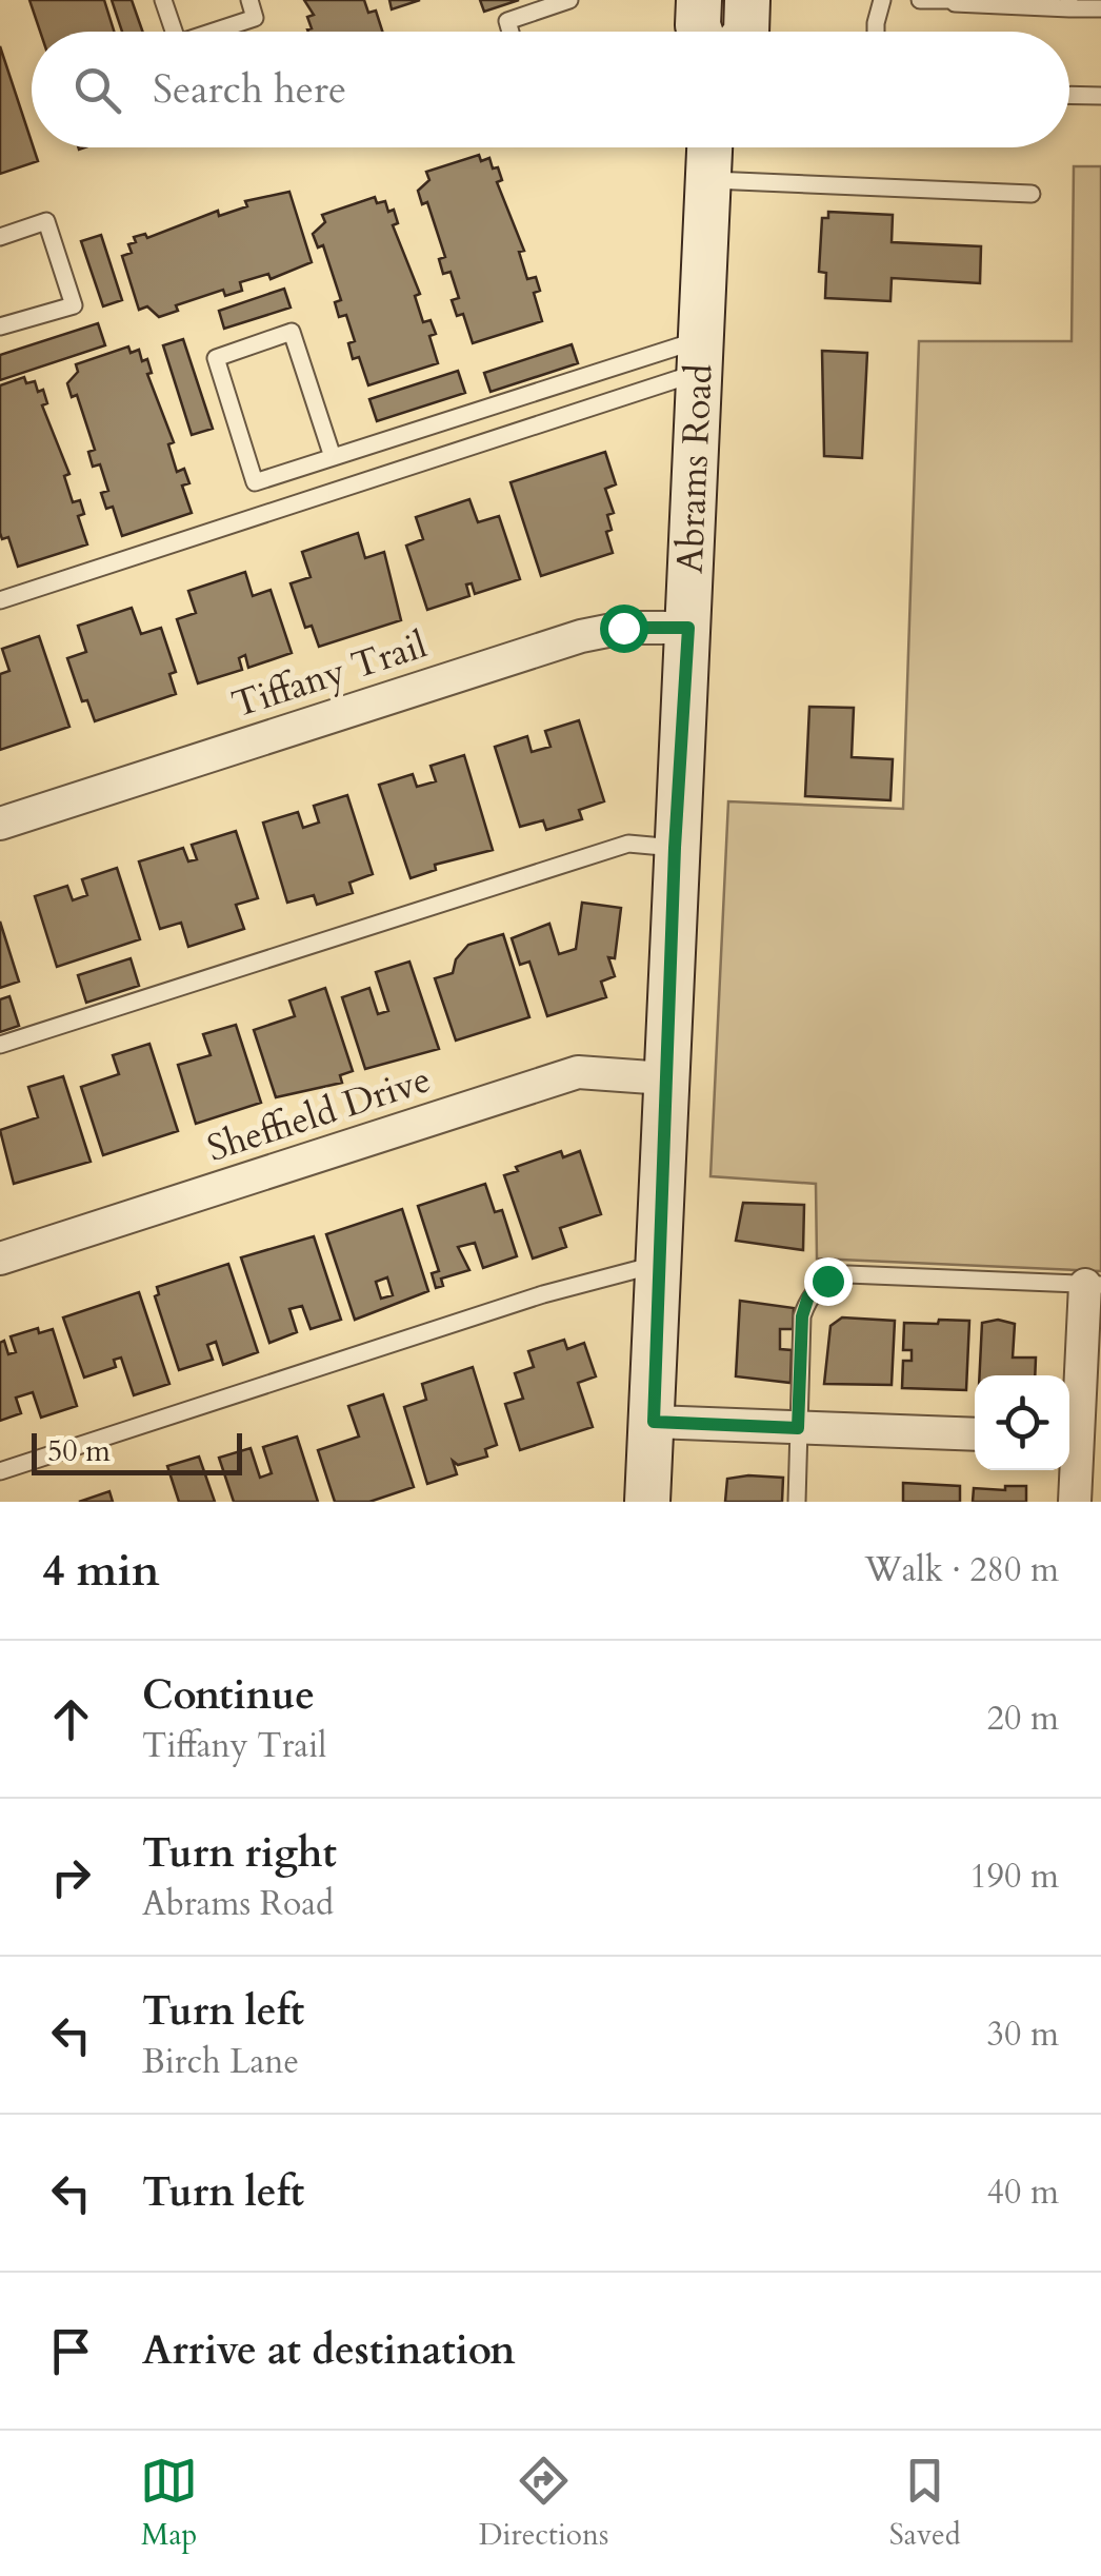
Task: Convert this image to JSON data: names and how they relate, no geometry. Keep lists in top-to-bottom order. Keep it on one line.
{"streets":{"main road":["Abrams Road"],"street":["Tiffany Trail","Sheffield Drive"]},"crossings":[["Abrams Road","Tiffany Trail"],["Abrams Road","Sheffield Drive"]],"scale_bar":"50 m","page":{"search":"Search here","scale":"50 m","heading":["4 min","Walk · 280 m"],"list":[["Continue","Tiffany Trail","20 m"],["Turn right","Abrams Road","190 m"],["Turn left","Birch Lane","30 m"],["Turn left","40 m"],"Arrive at destination"],"nav":["Map","Directions","Saved"]}}
